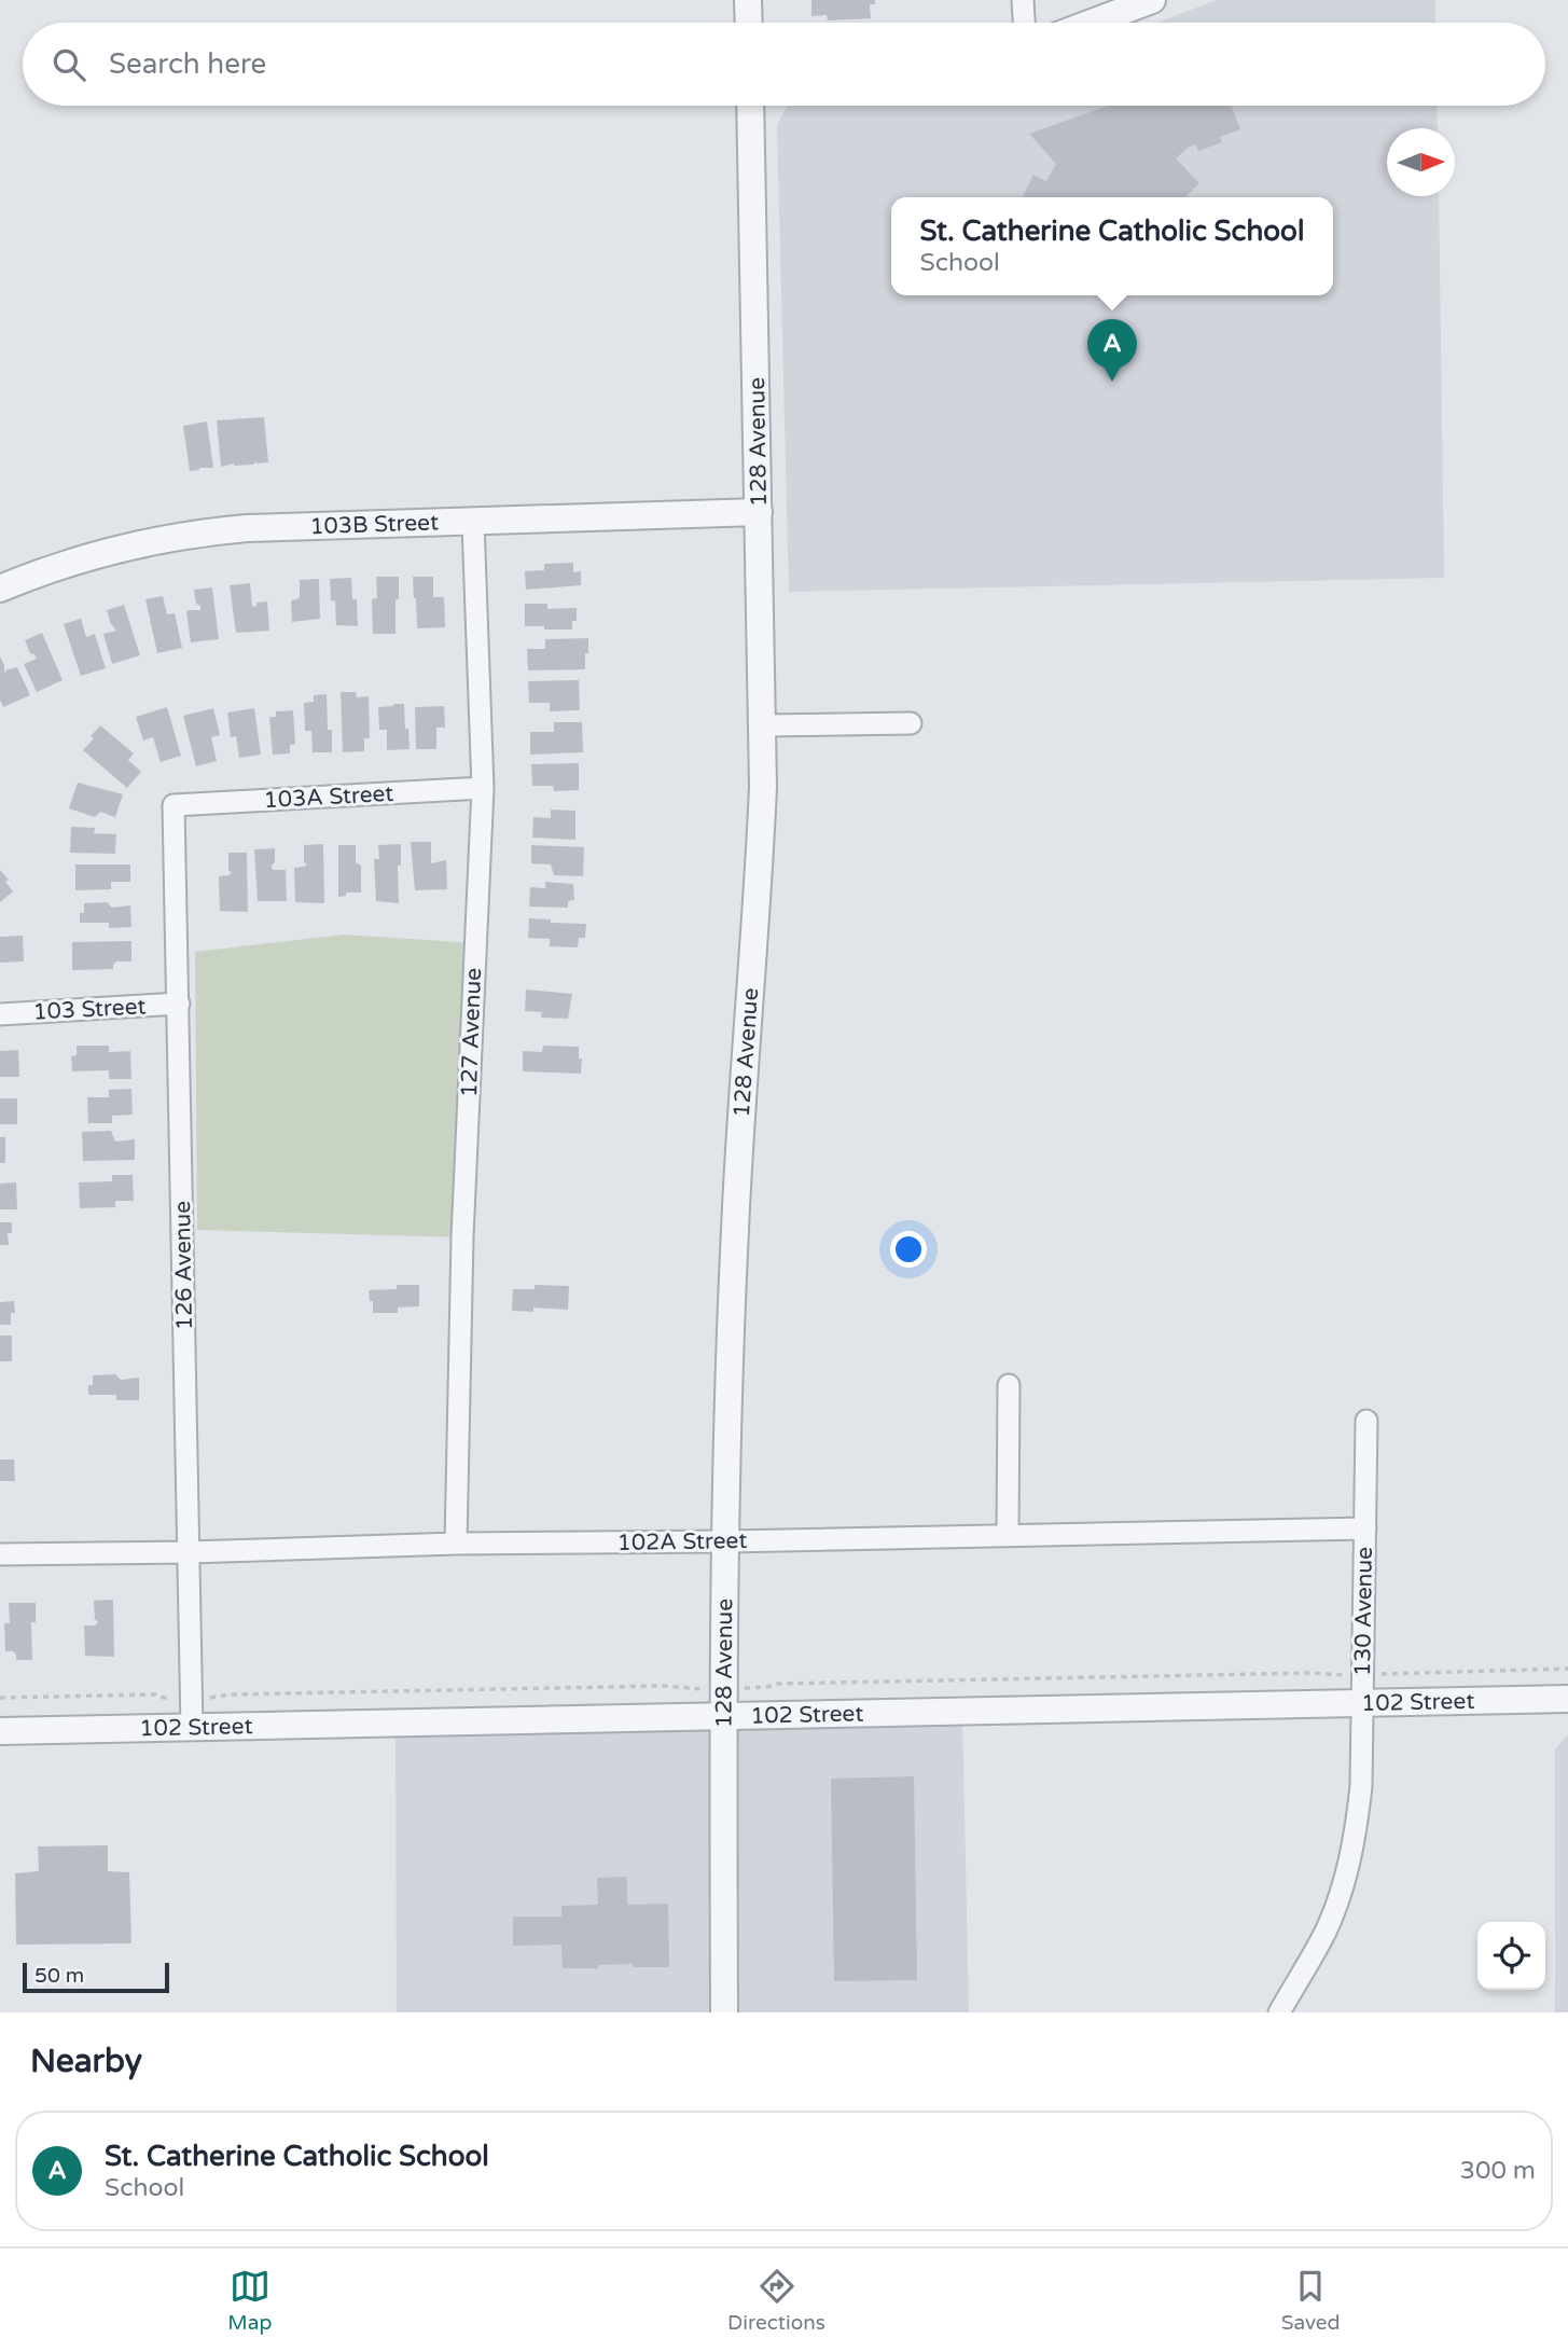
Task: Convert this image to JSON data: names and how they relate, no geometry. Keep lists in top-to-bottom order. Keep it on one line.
{"streets":{"street":["128 Avenue","103B Street","103A Street","103 Street","127 Avenue","126 Avenue","102A Street","130 Avenue","102 Street"]},"crossings":[["128 Avenue","103B Street"],["128 Avenue","102A Street"],["128 Avenue","102 Street"],["103B Street","127 Avenue"],["103A Street","127 Avenue"],["103A Street","126 Avenue"],["103 Street","126 Avenue"],["127 Avenue","102A Street"],["126 Avenue","102A Street"],["126 Avenue","102 Street"],["102A Street","130 Avenue"],["130 Avenue","102 Street"]],"scale_bar":"50 m","north":"right","page":{"search":"Search here","popup":["St. Catherine Catholic School","School"],"pins":"A","scale":"50 m","heading":"Nearby","list":[{"mark":"A","name":"St. Catherine Catholic School","note":"School","value":"300 m"}],"nav":["Map","Directions","Saved"]}}
